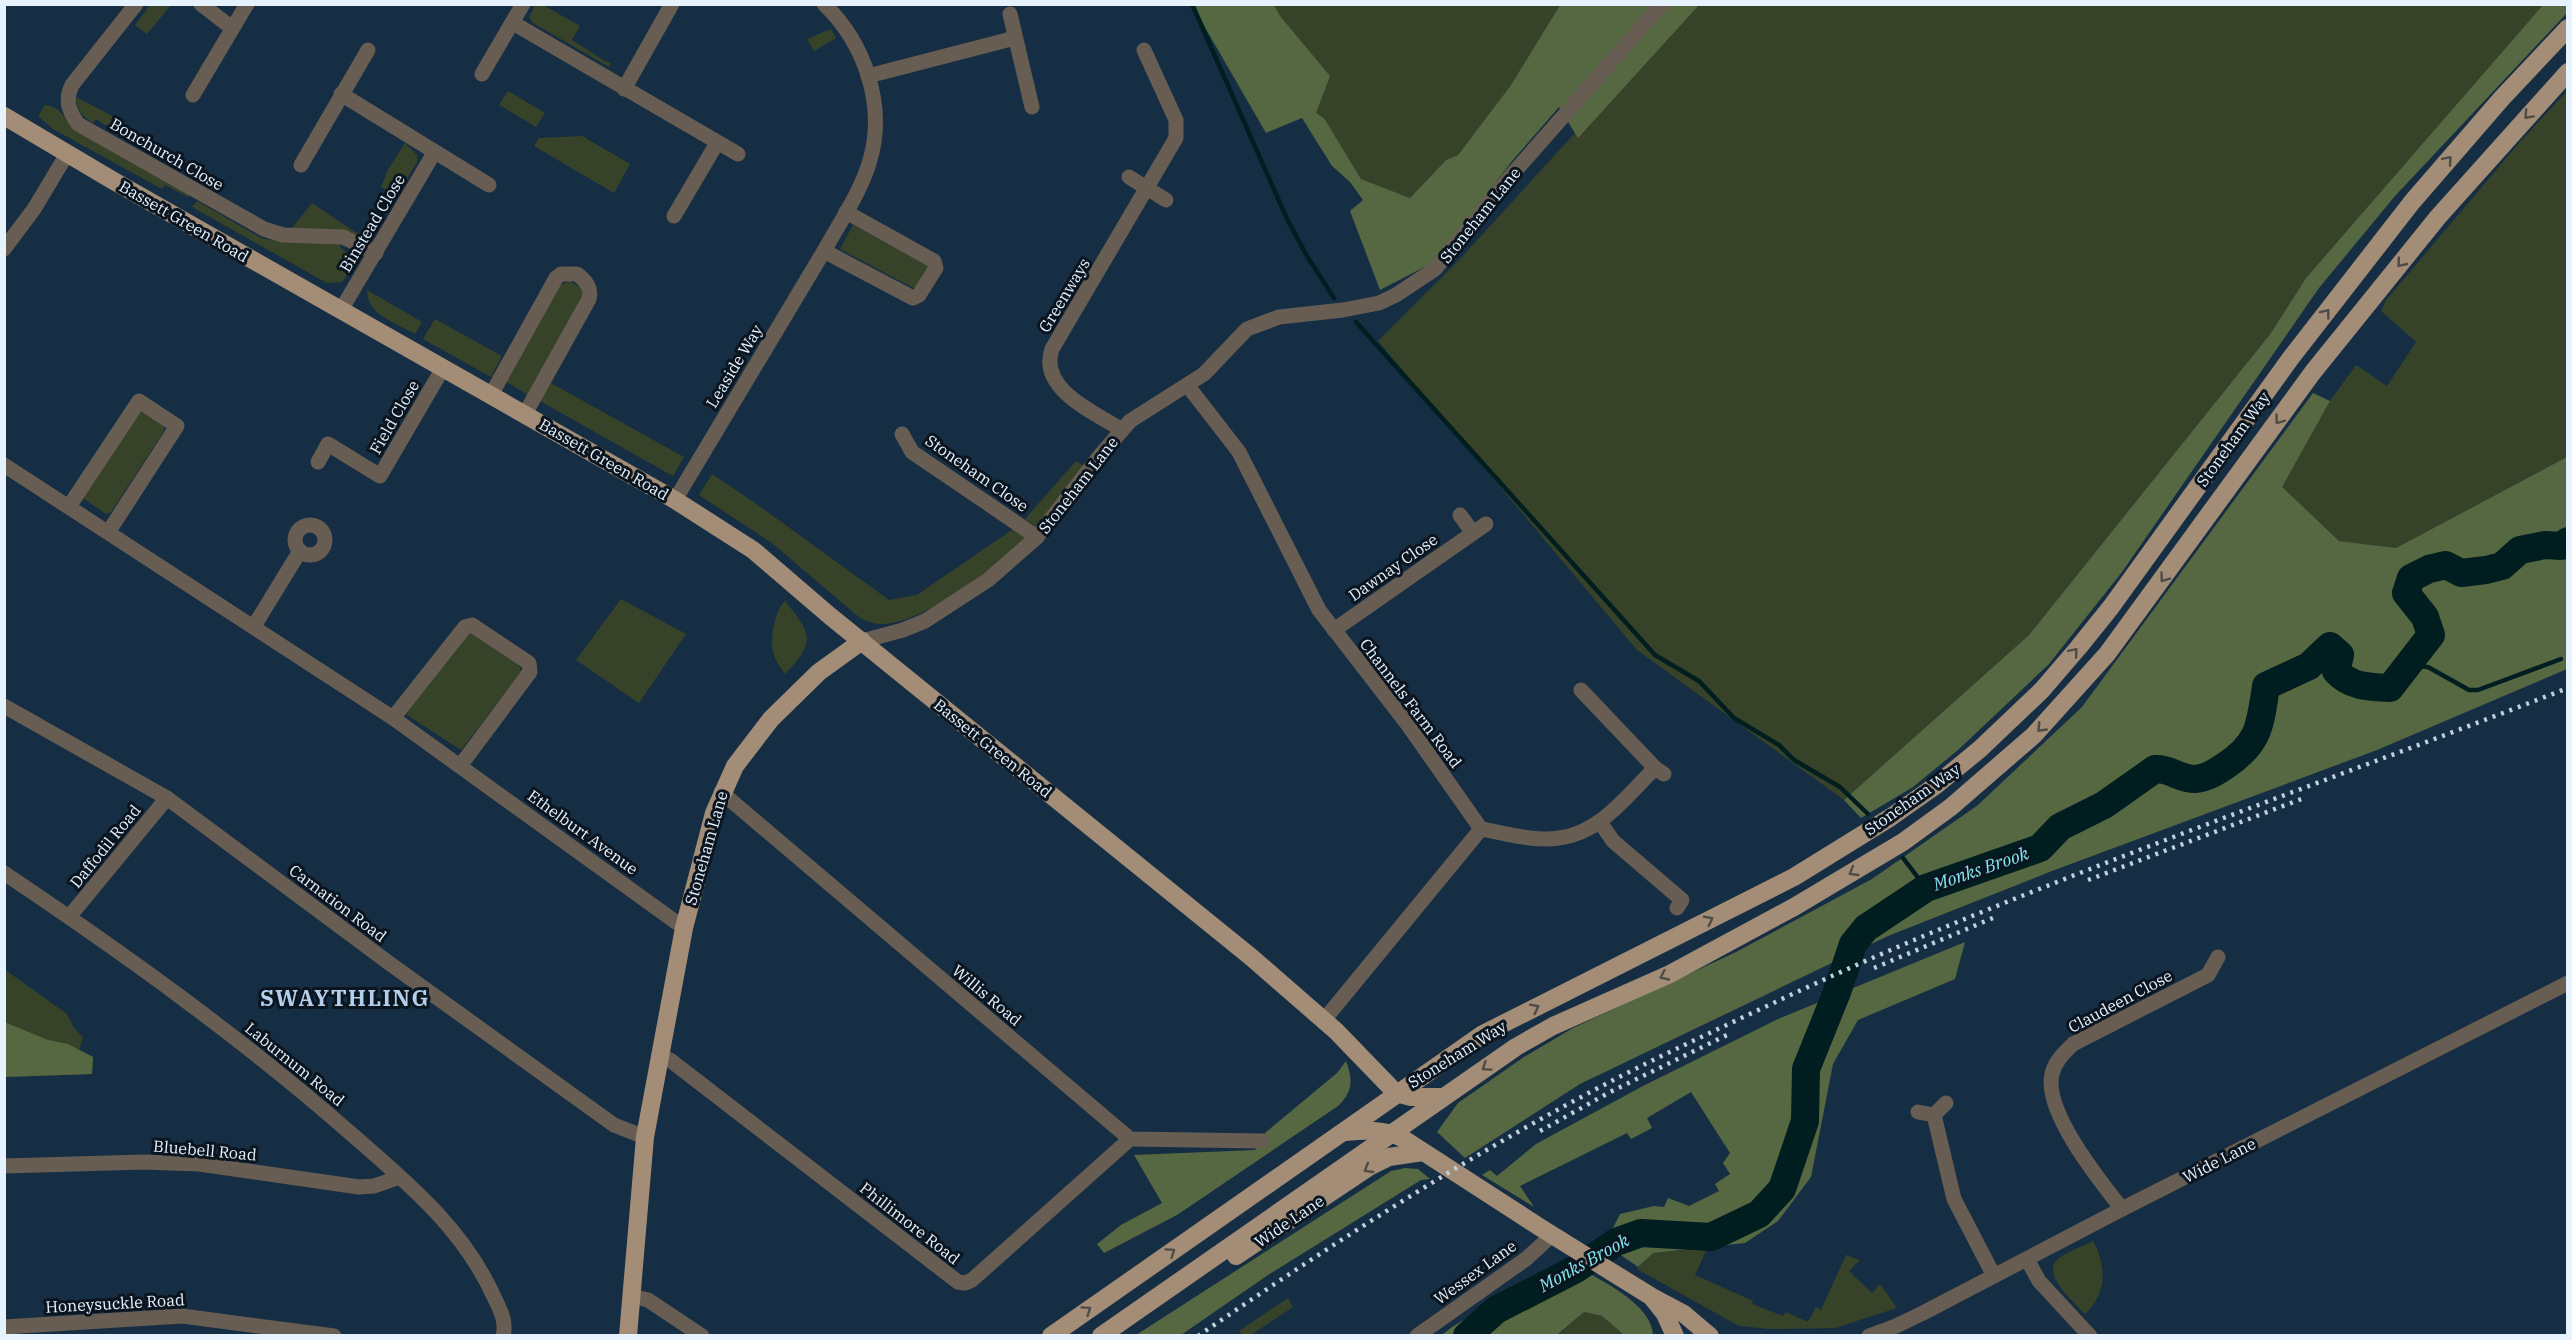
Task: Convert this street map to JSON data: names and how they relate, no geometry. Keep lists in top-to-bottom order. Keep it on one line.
{"streets":{"main road":["Stoneham Lane","Bassett Green Road","Stoneham Way","Wide Lane"],"street":["Bonchurch Close","Binstead Close","Greenways","Leaside Way","Field Close","Stoneham Close","Dawnay Close","Channels Farm Road","Ethelburt Avenue","Daffodil Road","Carnation Road","Willis Road","Claudeen Close","Laburnum Road","Bluebell Road","Phillimore Road","Wessex Lane","Honeysuckle Road"]},"crossings":[["Bonchurch Close","Binstead Close"],["Stoneham Lane","Bassett Green Road"],["Stoneham Lane","Greenways"],["Stoneham Lane","Stoneham Close"],["Stoneham Lane","Channels Farm Road"],["Stoneham Lane","Ethelburt Avenue"],["Stoneham Lane","Carnation Road"],["Stoneham Lane","Willis Road"],["Stoneham Lane","Phillimore Road"],["Bassett Green Road","Binstead Close"],["Bassett Green Road","Leaside Way"],["Bassett Green Road","Field Close"],["Bassett Green Road","Stoneham Way"],["Stoneham Way","Wide Lane"],["Dawnay Close","Channels Farm Road"],["Daffodil Road","Carnation Road"],["Daffodil Road","Laburnum Road"],["Willis Road","Phillimore Road"],["Claudeen Close","Wide Lane"],["Laburnum Road","Bluebell Road"]],"districts":["SWAYTHLING"],"water":["Monks Brook"]}
